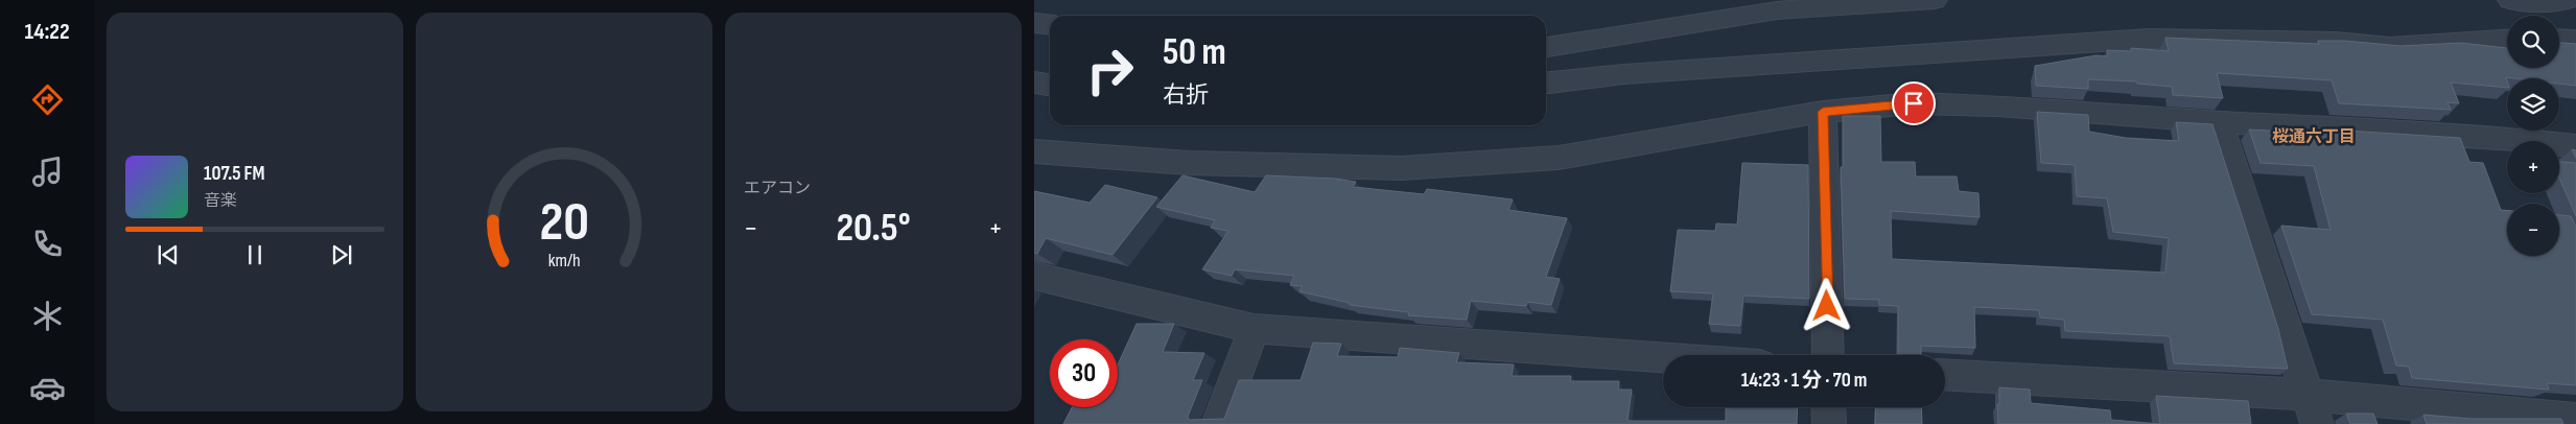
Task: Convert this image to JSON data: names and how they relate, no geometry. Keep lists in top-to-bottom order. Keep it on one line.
{"districts":["桜通六丁目"],"page":{"tabs":"14:22","tile":"エアコン","map_buttons":["+","−"],"turn":["50 m","右折"],"song":["107.5 FM","音楽"],"heat":["−","20.5°","+"],"limit":"30","trip":"14:23 · 1 分 · 70 m","gauge":["20","km/h"]}}
